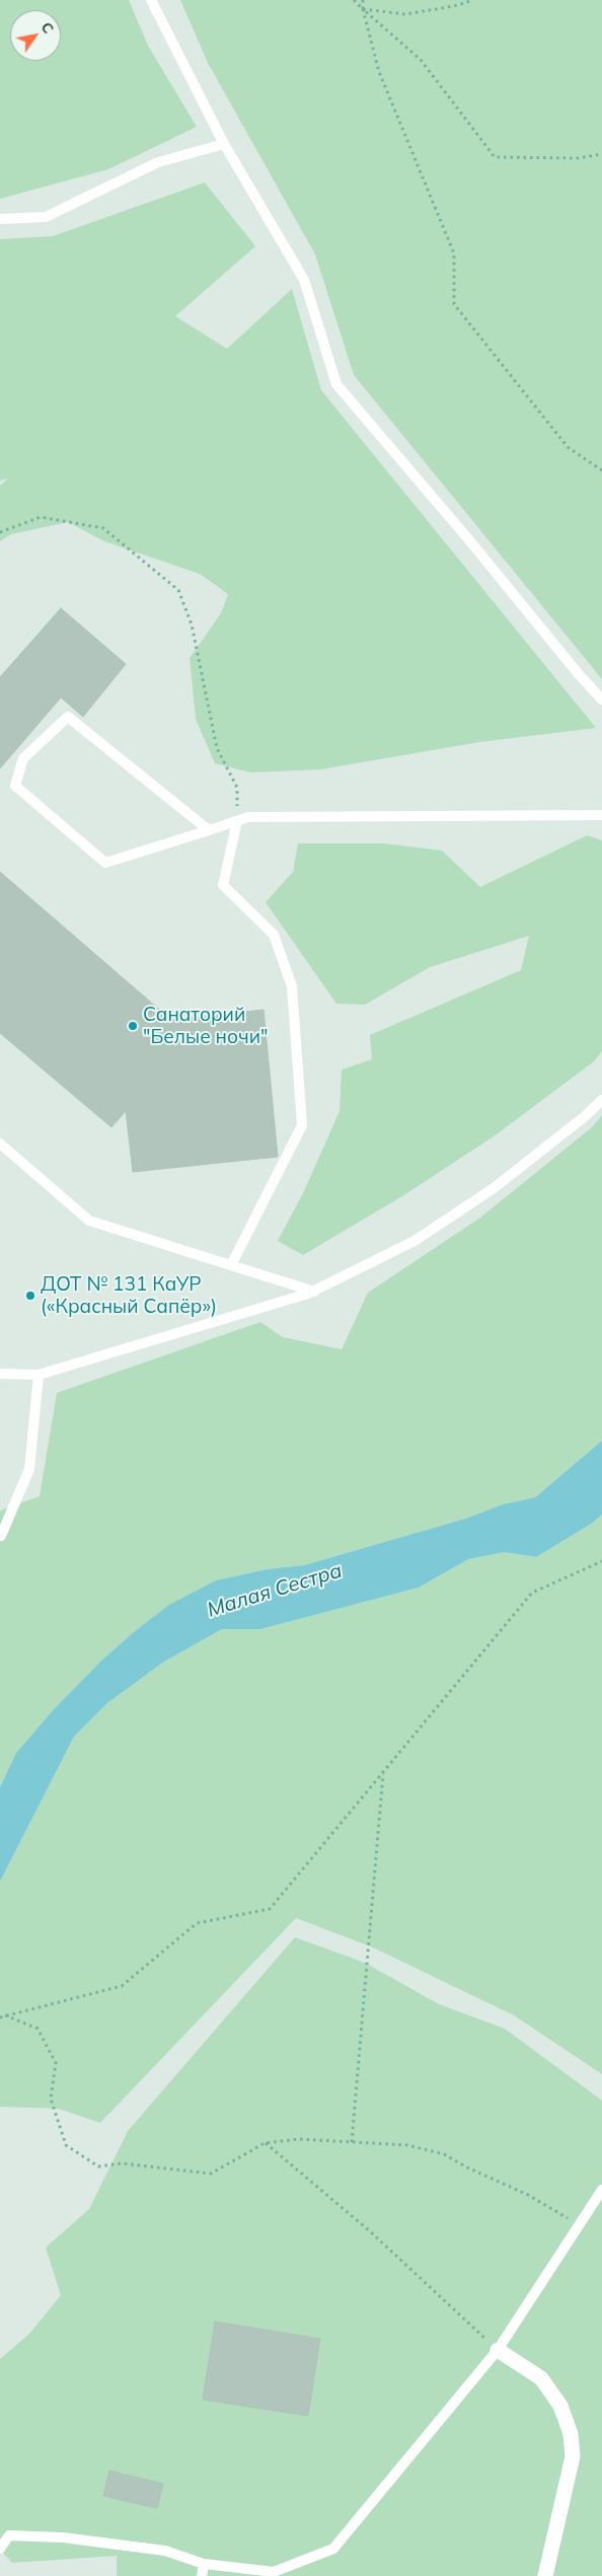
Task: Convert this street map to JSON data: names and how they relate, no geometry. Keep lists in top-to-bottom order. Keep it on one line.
{"water":["Малая Сестра"],"places":["Санаторий \"Белые ночи\"","ДОТ № 131 КаУР («Красный Сапёр»)"],"north":"top right"}
